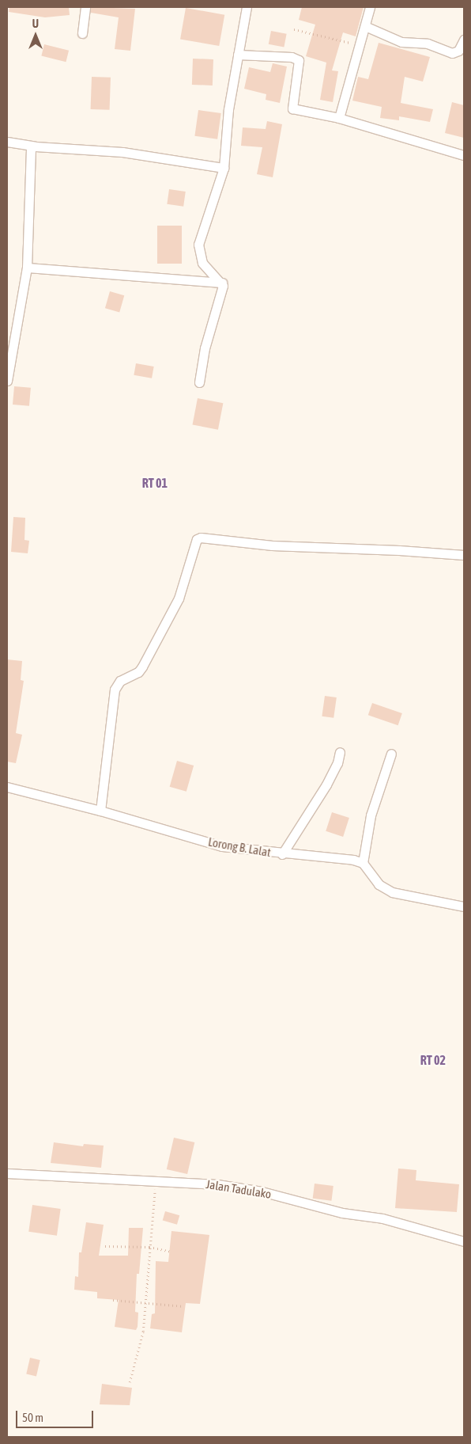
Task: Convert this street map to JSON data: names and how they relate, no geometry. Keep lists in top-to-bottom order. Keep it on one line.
{"streets":{"street":["Lorong B. Lalat","Jalan Tadulako"]},"districts":["RT 01","RT 02"],"scale_bar":"50 m","north":"top"}
